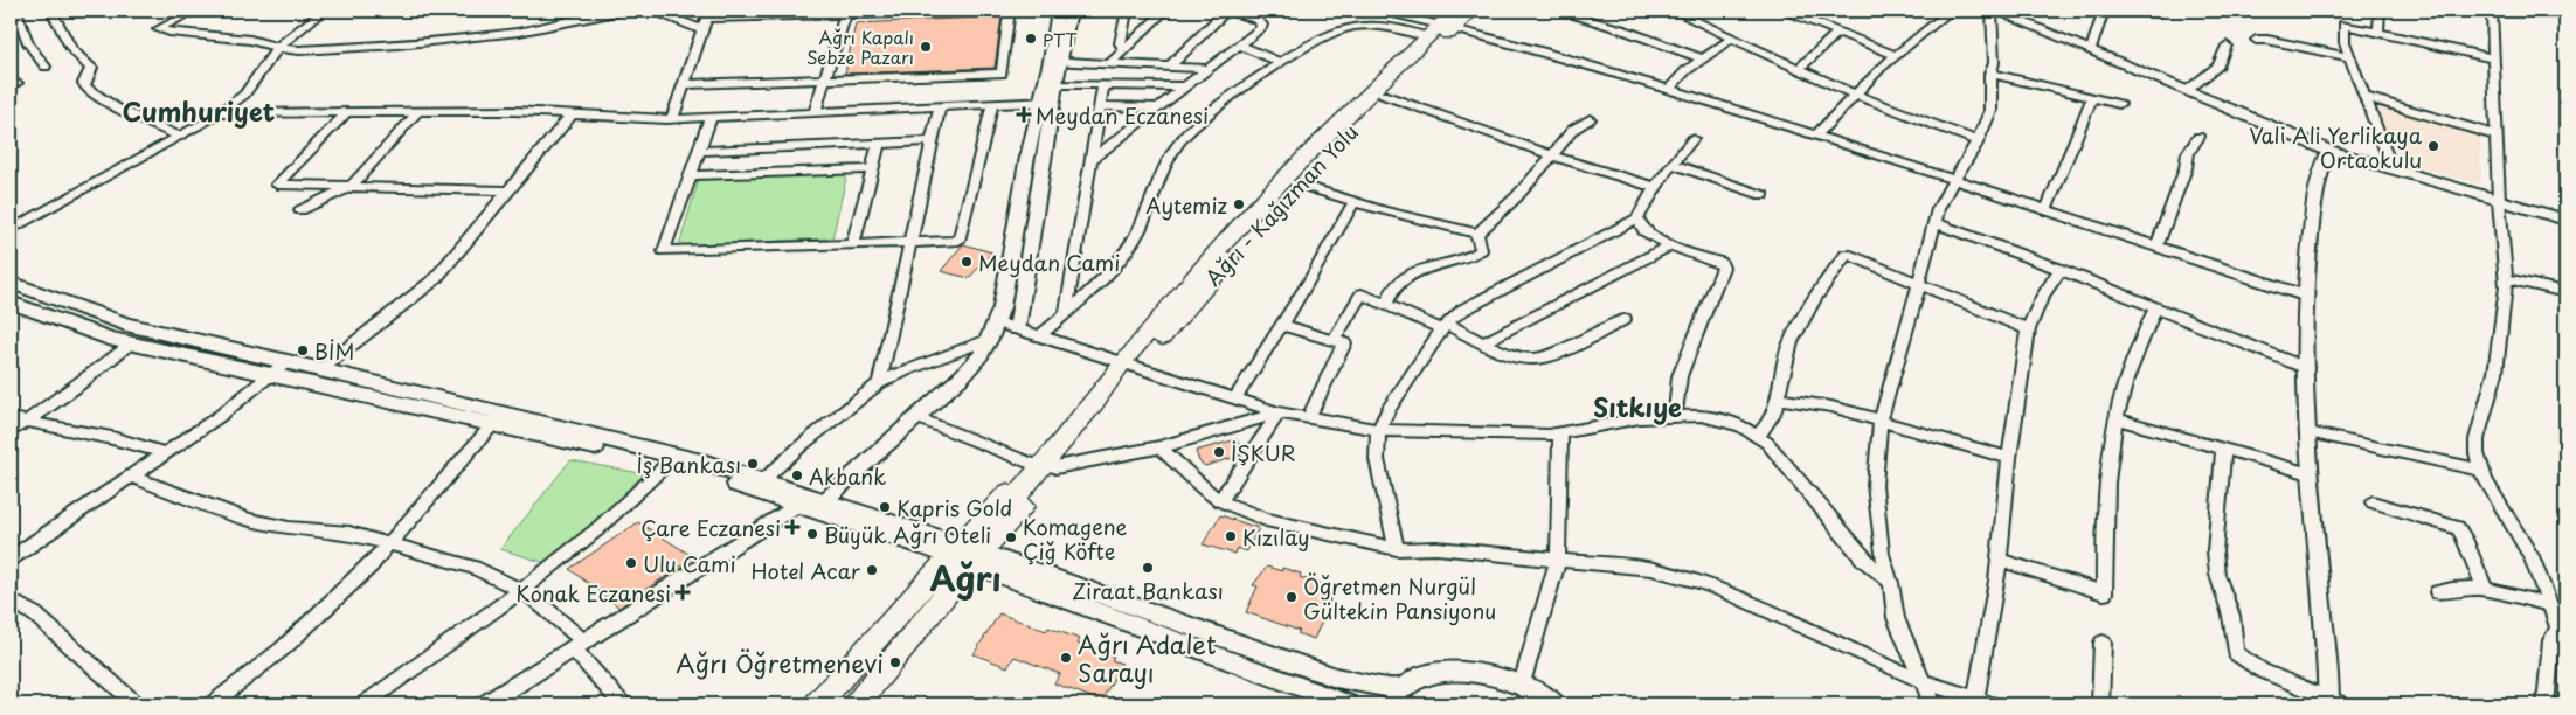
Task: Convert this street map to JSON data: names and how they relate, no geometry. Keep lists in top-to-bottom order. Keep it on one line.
{"streets":{"main road":["Ağrı - Kağızman Yolu"]},"districts":["Cumhuriyet","Sıtkıye","Ağrı"],"places":{"other":["PTT","Ağrı Kapalı Sebze Pazarı","Vali Ali Yerlikaya Ortaokulu","Aytemiz","Meydan Cami","BİM","İŞKUR","İş Bankası","Akbank","Kapris Gold","Büyük Ağrı Oteli","Kızılay","Komagene Çiğ Köfte","Ulu Cami","Ziraat Bankası","Hotel Acar","Öğretmen Nurgül Gültekin Pansiyonu","Ağrı Adalet Sarayı","Ağrı Öğretmenevi"],"health":["Meydan Eczanesi","Çare Eczanesi","Konak Eczanesi"]}}
